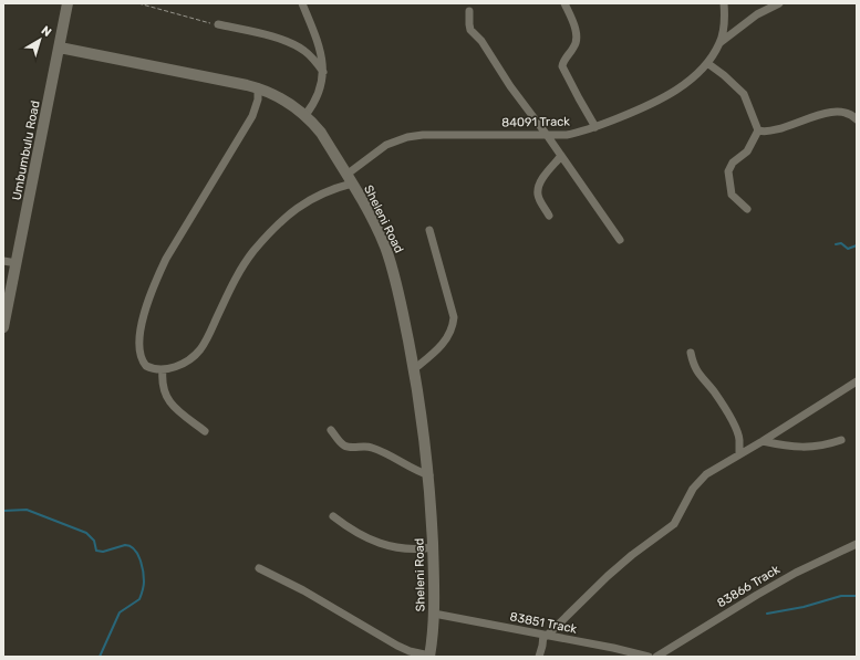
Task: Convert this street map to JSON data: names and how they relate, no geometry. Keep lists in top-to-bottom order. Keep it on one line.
{"streets":{"street":["84091 Track","Umbumbulu Road","Sheleni Road","83866 Track","83851 Track"]},"crossings":[["84091 Track","Sheleni Road"],["Umbumbulu Road","Sheleni Road"],["Sheleni Road","83851 Track"]],"north":"top right"}
